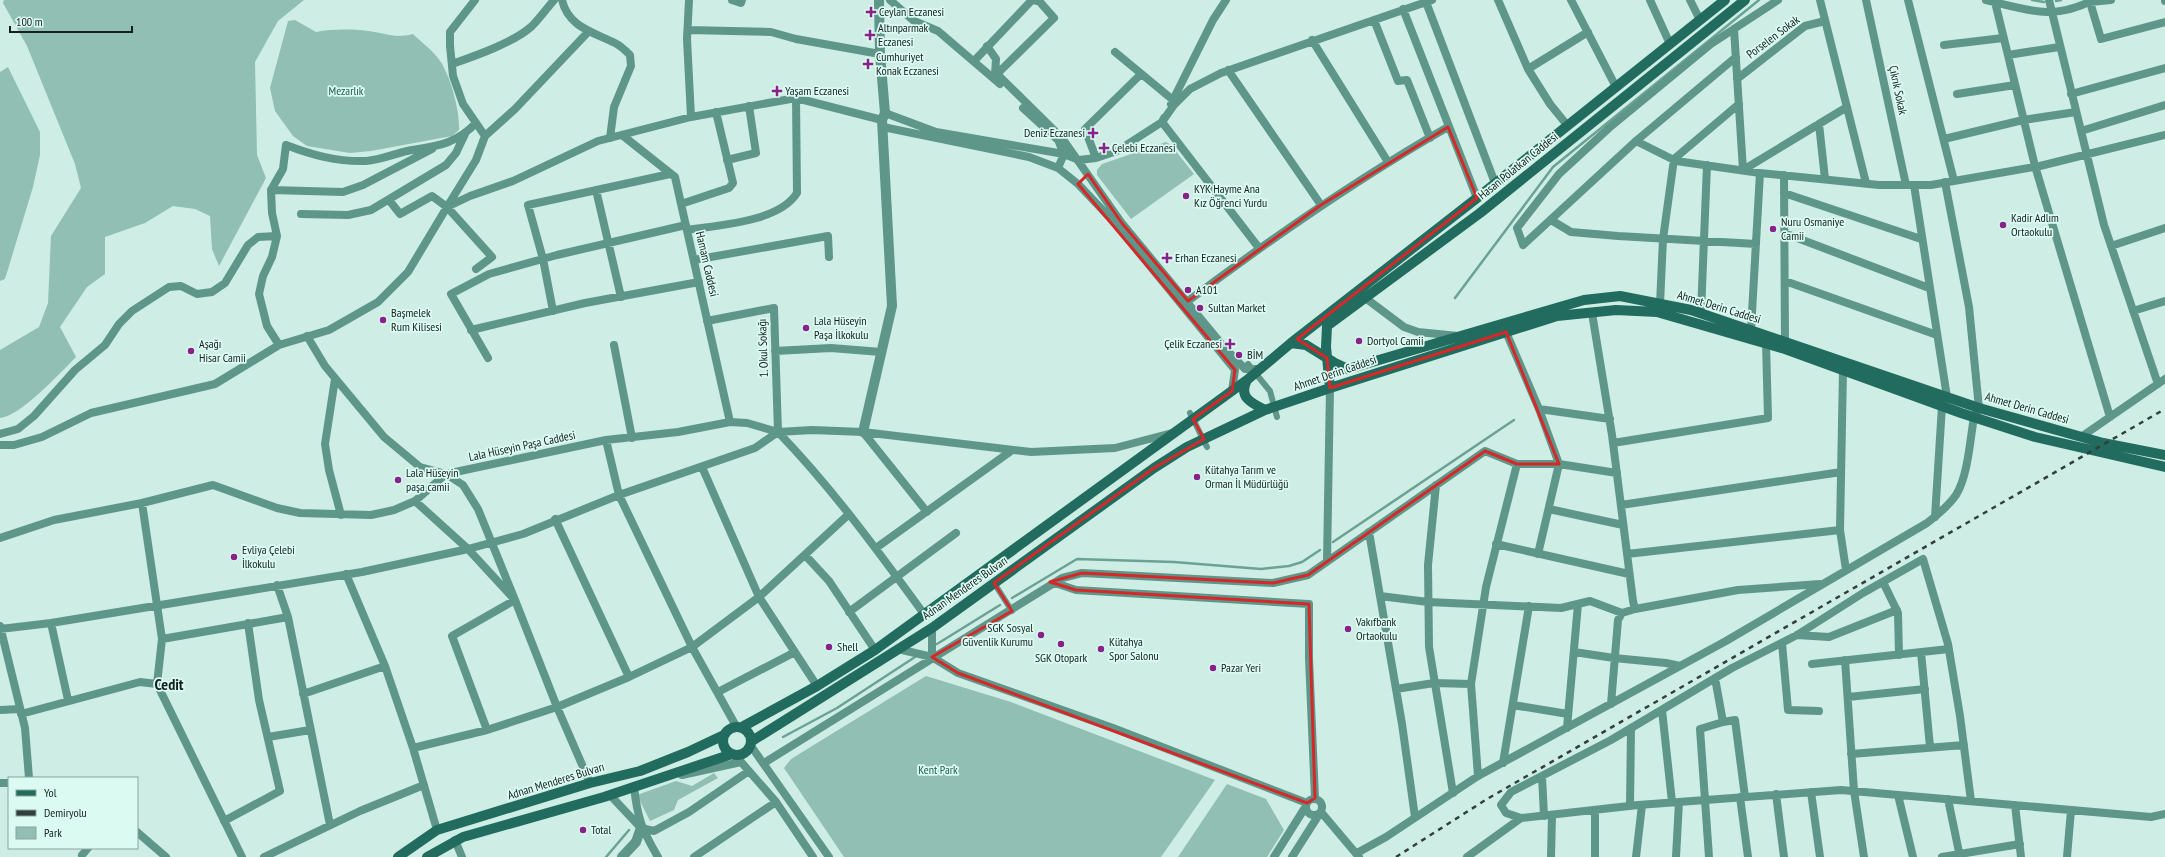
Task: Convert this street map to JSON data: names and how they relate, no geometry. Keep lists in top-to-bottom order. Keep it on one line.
{"streets":{"main road":["Hasan Polatkan Caddesi","Ahmet Derin Caddesi","Adnan Menderes Bulvarı"],"street":["Porselen Sokak","Çıkrık Sokak","Hamam Caddesi","1. Okul Sokağı","Lala Hüseyin Paşa Caddesi"]},"crossings":[["Çıkrık Sokak","Ahmet Derin Caddesi"],["Hasan Polatkan Caddesi","Ahmet Derin Caddesi"],["Hamam Caddesi","1. Okul Sokağı"],["Hamam Caddesi","Lala Hüseyin Paşa Caddesi"],["Ahmet Derin Caddesi","Adnan Menderes Bulvarı"],["1. Okul Sokağı","Lala Hüseyin Paşa Caddesi"]],"districts":["Cedit"],"parks":["Mezarlık","Kent Park"],"places":{"health":["Ceylan Eczanesi","Altınparmak Eczanesi","Cumhuriyet Konak Eczanesi","Yaşam Eczanesi","Deniz Eczanesi","Çelebi Eczanesi","Erhan Eczanesi","Çelik Eczanesi"],"other":["KYK Hayme Ana Kız Öğrenci Yurdu","Kadir Adlım Ortaokulu","Nuru Osmaniye Camii","A101","Sultan Market","Başmelek Rum Kilisesi","Lala Hüseyin Paşa İlkokulu","Dortyol Camii","Aşağı Hisar Camii","BİM","Kütahya Tarım ve Orman İl Müdürlüğü","Lala Hüseyin paşa camii","Evliya Çelebi İlkokulu","Vakıfbank Ortaokulu","SGK Sosyal Güvenlik Kurumu","SGK Otopark","Shell","Kütahya Spor Salonu","Pazar Yeri","Total"]},"legend":["Yol","Demiryolu","Park"],"scale_bar":"100 m"}
